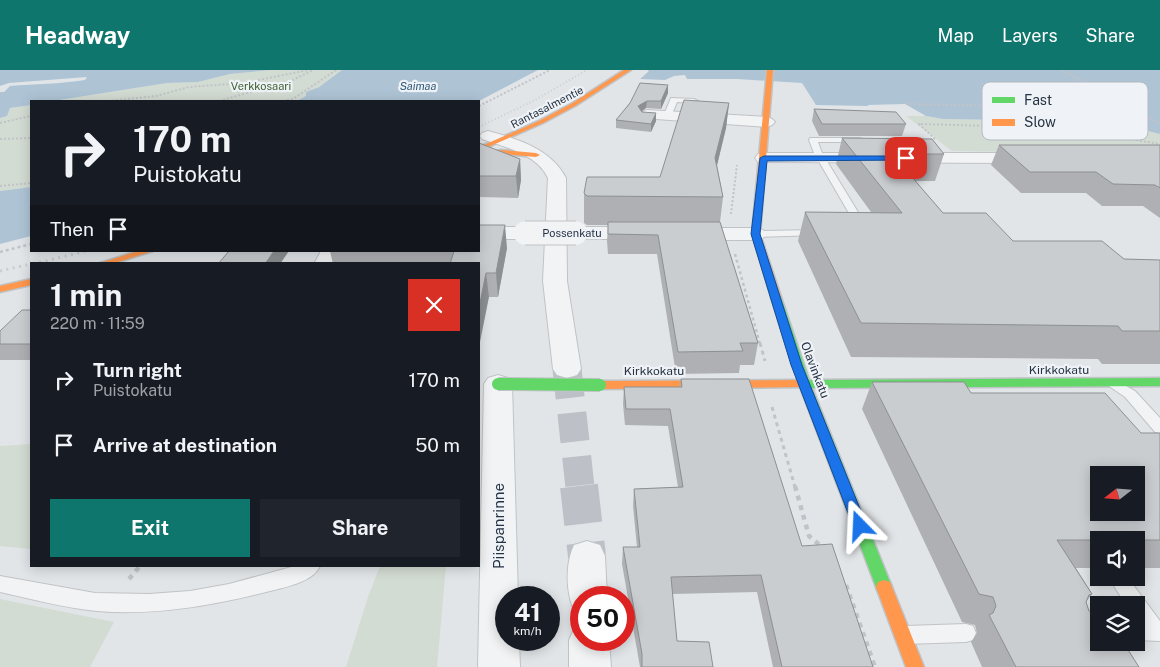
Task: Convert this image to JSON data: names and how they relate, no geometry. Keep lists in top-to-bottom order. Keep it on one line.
{"streets":{"main road":["Rantasalmentie","Olavinkatu","Kirkkokatu"],"street":["Possenkatu","Piispanrinne"]},"crossings":[["Possenkatu","Olavinkatu"],["Olavinkatu","Kirkkokatu"],["Kirkkokatu","Piispanrinne"]],"water":["Saimaa"],"parks":["Verkkosaari"],"legend":["Fast","Slow"],"north":"left","page":{"header":"Headway","nav":["Map","Layers","Share"],"turn":["170 m","Puistokatu"],"then":"Then","heading":["1 min","220 m · 11:59"],"list":[{"name":"Turn right","note":"Puistokatu","value":"170 m"},{"name":"Arrive at destination","value":"50 m"}],"buttons":["Exit","Share"],"speed":"41 km/h","limit":"50"}}
